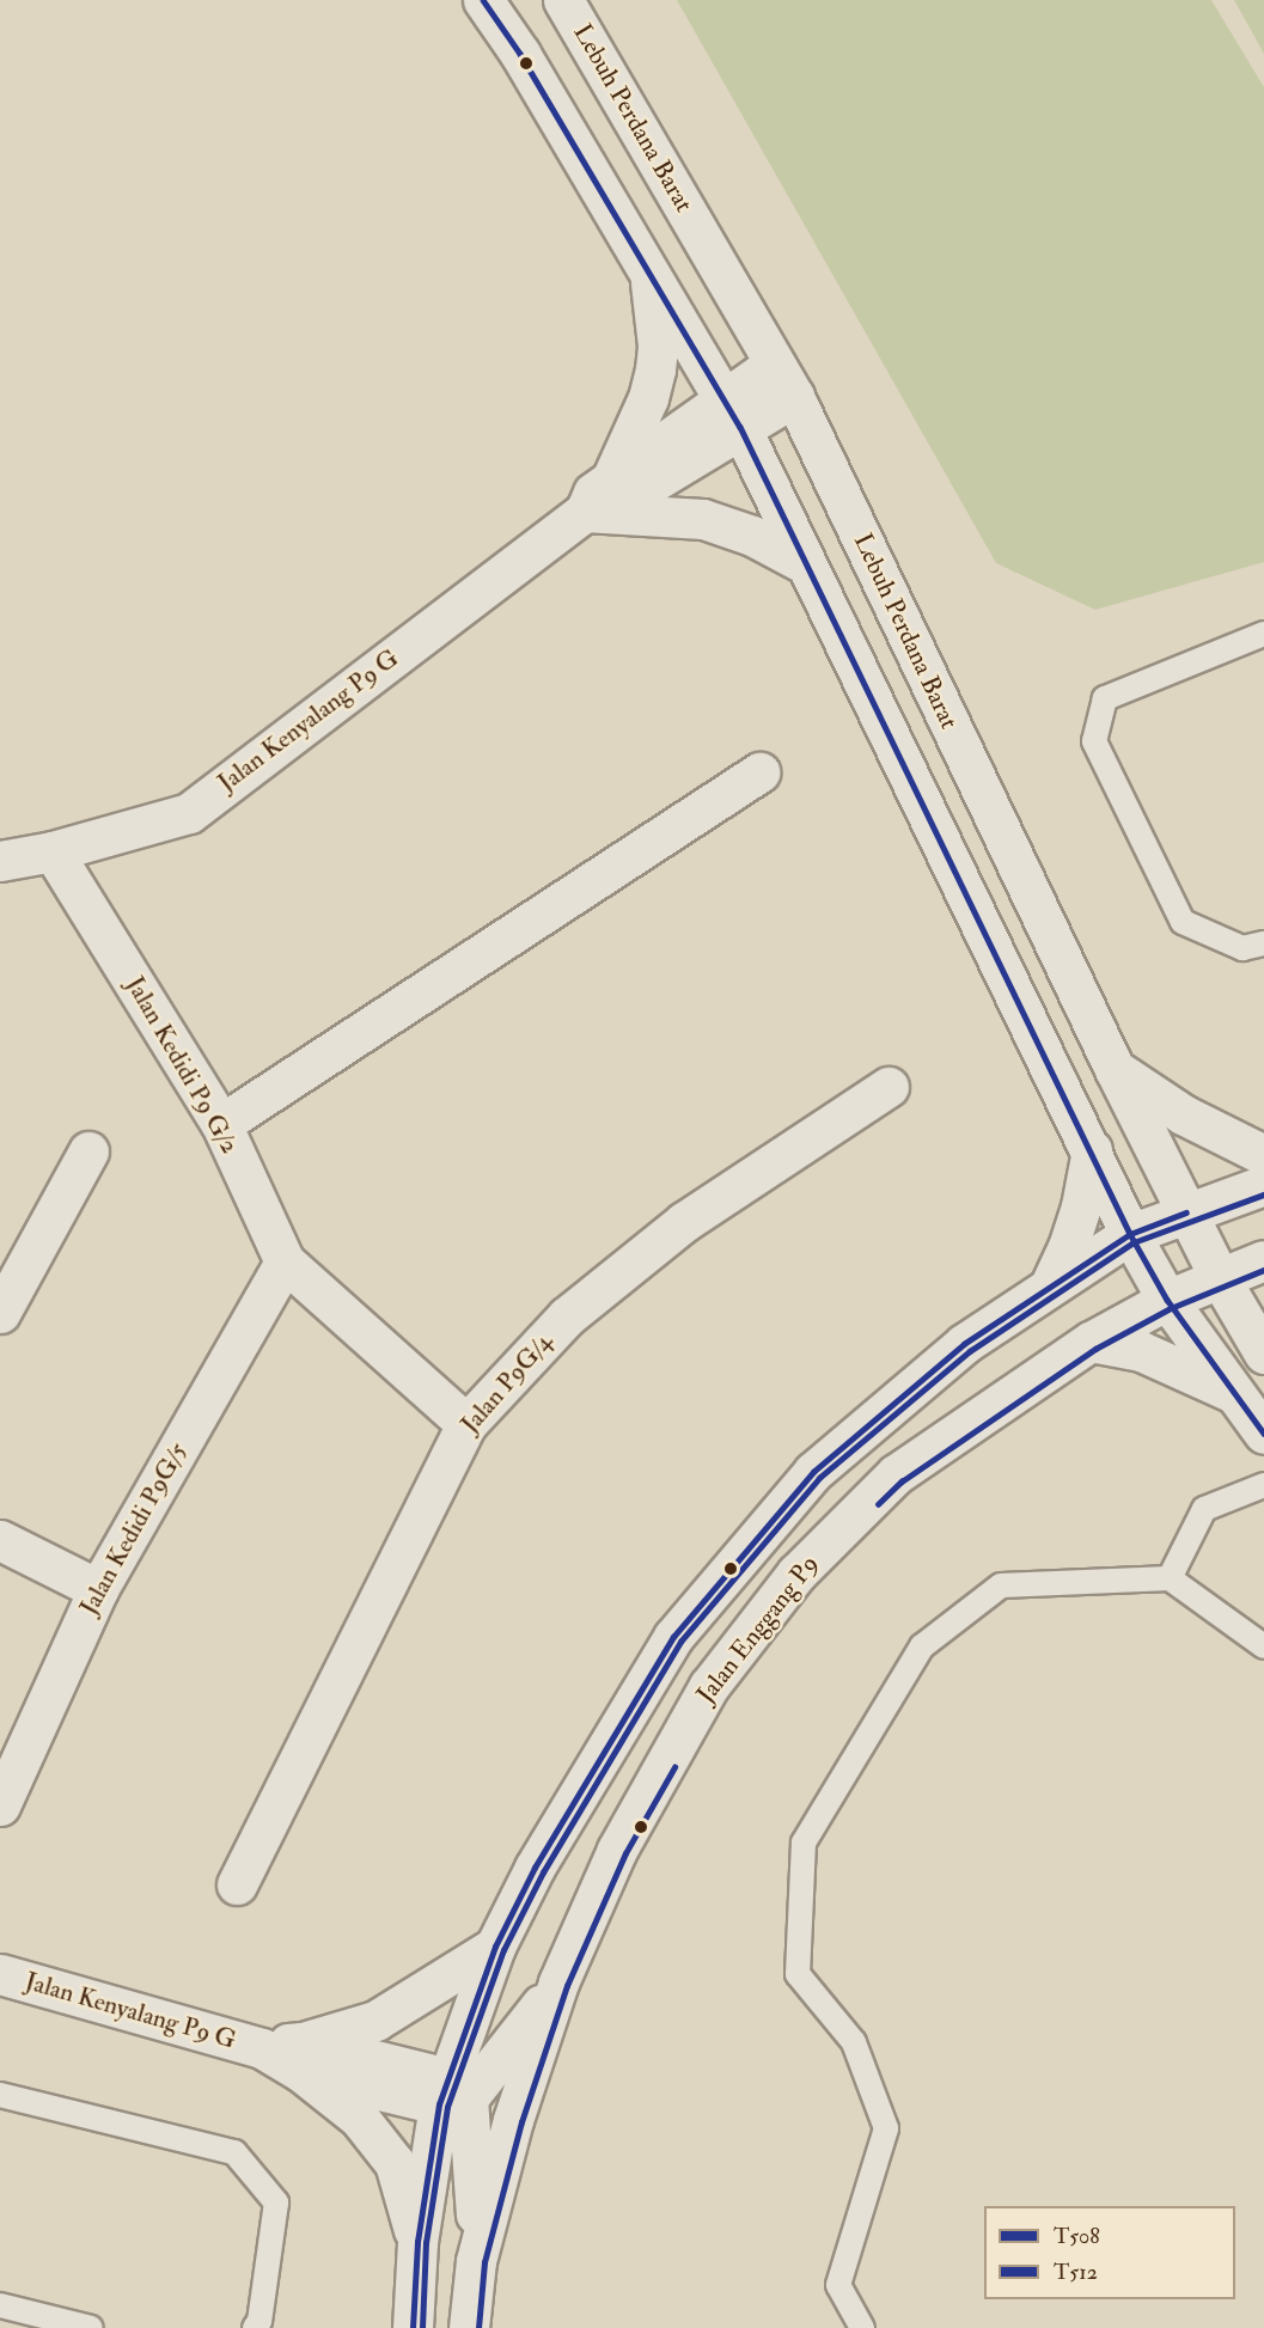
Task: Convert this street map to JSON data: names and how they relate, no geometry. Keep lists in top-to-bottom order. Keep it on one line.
{"streets":{"street":["Lebuh Perdana Barat","Jalan Kenyalang P9 G","Jalan Kedidi P9 G/2","Jalan P9G/4","Jalan Kedidi P9G/5","Jalan Enggang P9"]},"crossings":[["Lebuh Perdana Barat","Jalan Kenyalang P9 G"],["Lebuh Perdana Barat","Jalan Enggang P9"],["Jalan Kenyalang P9 G","Jalan Kedidi P9 G/2"],["Jalan Kedidi P9 G/2","Jalan P9G/4"],["Jalan Kedidi P9 G/2","Jalan Kedidi P9G/5"]],"lines":["transit line T508","transit line T512"],"legend":["T508","T512"]}
